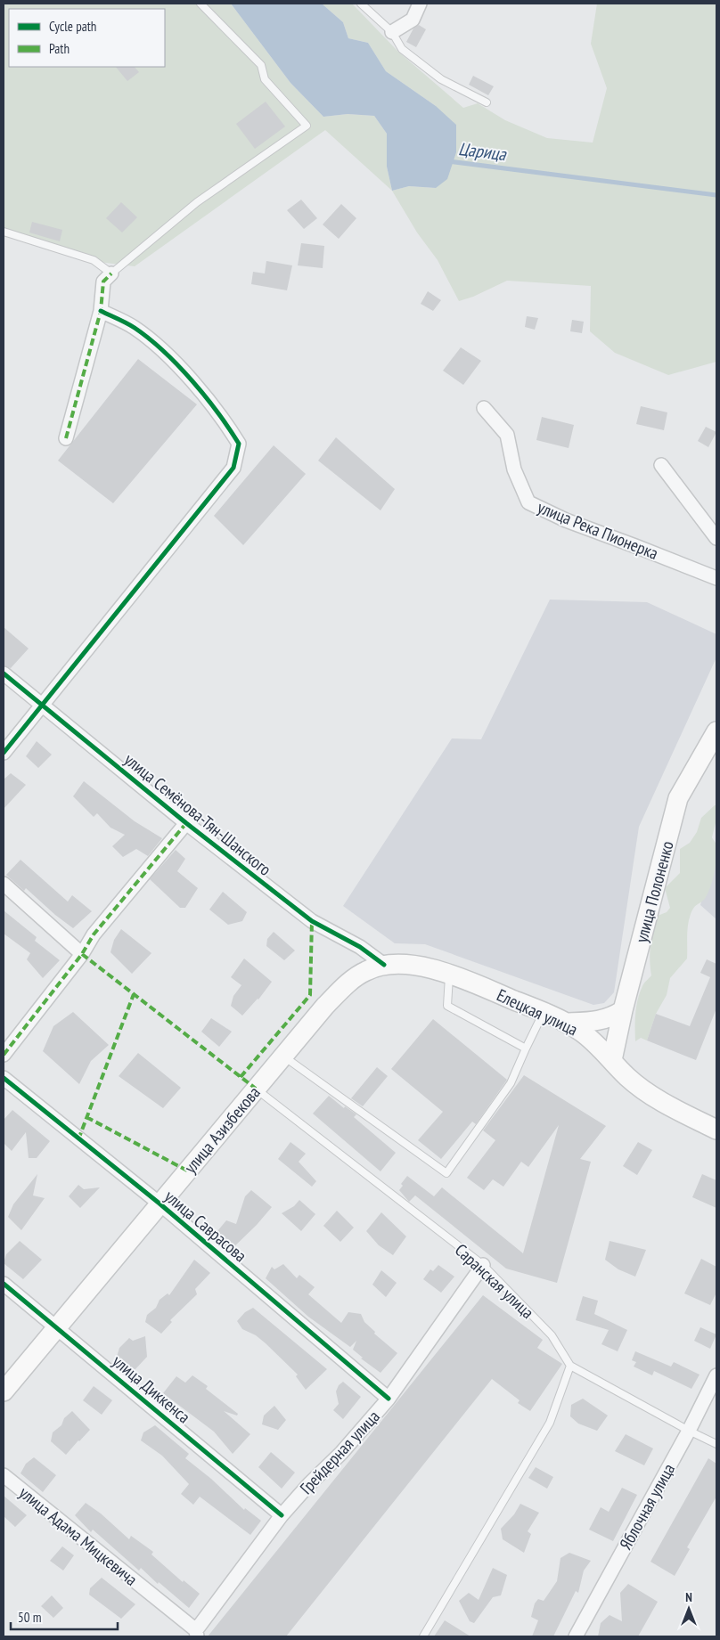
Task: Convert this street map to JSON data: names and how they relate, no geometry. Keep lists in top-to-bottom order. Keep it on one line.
{"streets":{"main road":["улица Полоненко","Елецкая улица","улица Азизбекова"],"street":["улица Река Пионерка","улица Семёнова-Тян-Шанского","улица Саврасова","улица Диккенса","Грейдерная улица","Яблочная улица","улица Адама Мицкевича"],"lane":["Саранская улица"]},"crossings":[["улица Семёнова-Тян-Шанского","Елецкая улица"],["улица Семёнова-Тян-Шанского","улица Азизбекова"],["улица Полоненко","Елецкая улица"],["Елецкая улица","улица Азизбекова"],["улица Азизбекова","улица Саврасова"],["улица Азизбекова","Саранская улица"],["улица Азизбекова","улица Диккенса"],["улица Саврасова","Грейдерная улица"],["Саранская улица","Грейдерная улица"],["Саранская улица","Яблочная улица"],["улица Диккенса","Грейдерная улица"],["Грейдерная улица","улица Адама Мицкевича"]],"water":["Царица"],"legend":["Cycle path","Path"],"scale_bar":"50 m","north":"top"}
